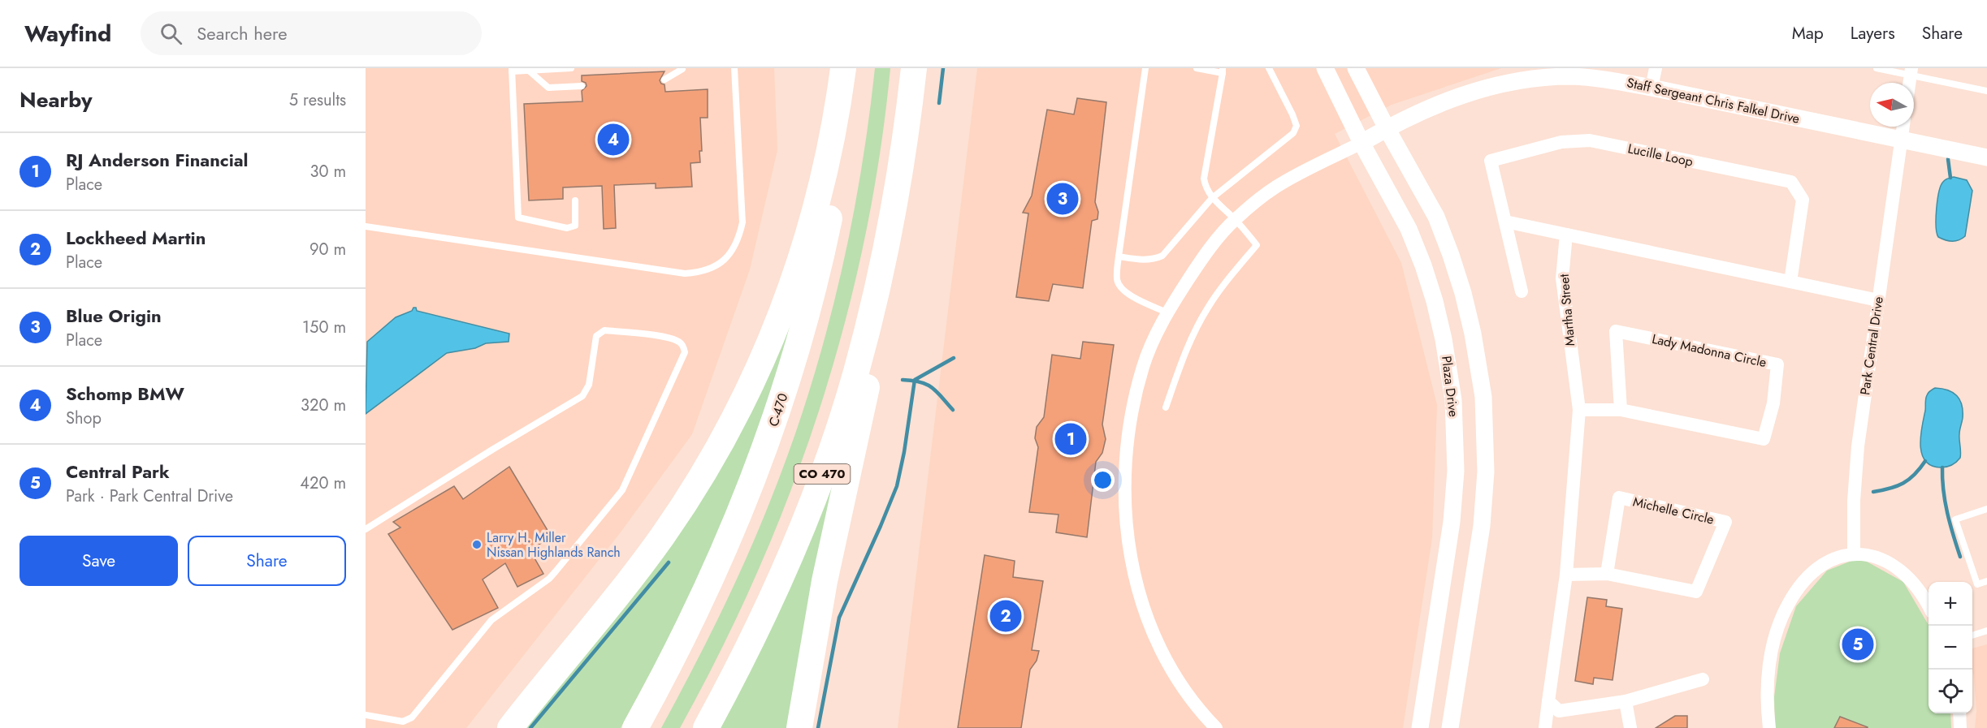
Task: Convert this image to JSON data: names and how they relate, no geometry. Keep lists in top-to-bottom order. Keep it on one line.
{"streets":{"highway":["C-470","CO 470"],"street":["Staff Sergeant Chris Falkel Drive","Lucille Loop","Martha Street","Park Central Drive","Lady Madonna Circle","Plaza Drive","Michelle Circle"]},"crossings":[["Staff Sergeant Chris Falkel Drive","Park Central Drive"],["Staff Sergeant Chris Falkel Drive","Plaza Drive"],["Martha Street","Lady Madonna Circle"],["Martha Street","Michelle Circle"]],"places":["Larry H. Miller Nissan Highlands Ranch"],"north":"left","page":{"header":"Wayfind","search":"Search here","nav":["Map","Layers","Share"],"heading":["Nearby","5 results"],"pins":["4","3","1","2","5"],"list":[{"mark":"1","name":"RJ Anderson Financial","note":"Place","value":"30 m"},{"mark":"2","name":"Lockheed Martin","note":"Place","value":"90 m"},{"mark":"3","name":"Blue Origin","note":"Place","value":"150 m"},{"mark":"4","name":"Schomp BMW","note":"Shop","value":"320 m"},{"mark":"5","name":"Central Park","note":"Park · Park Central Drive","value":"420 m"}],"buttons":["Save","Share"],"map_buttons":["+","−"]}}
